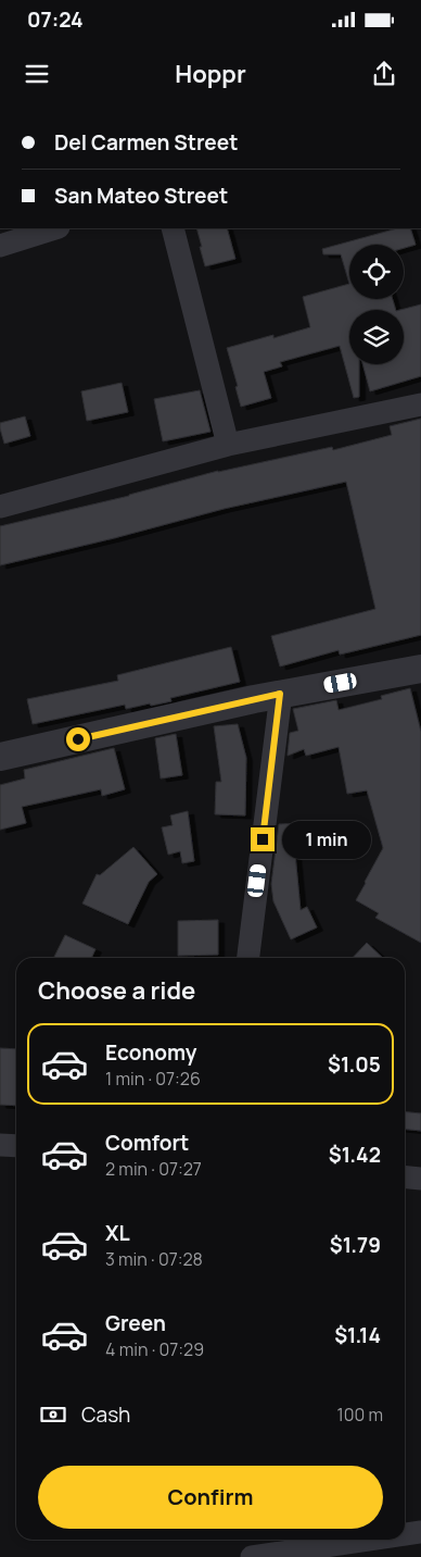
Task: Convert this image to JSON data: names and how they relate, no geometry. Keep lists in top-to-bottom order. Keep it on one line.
{"page":{"status":"07:24","header":"Hoppr","banner":["Del Carmen Street","San Mateo Street"],"bubble":"1 min","heading":"Choose a ride","list":[{"name":"Economy","note":"1 min · 07:26","value":"$1.05"},{"name":"Comfort","note":"2 min · 07:27","value":"$1.42"},{"name":"XL","note":"3 min · 07:28","value":"$1.79"},{"name":"Green","note":"4 min · 07:29","value":"$1.14"}],"pay":["Cash","100 m"],"buttons":"Confirm"}}
